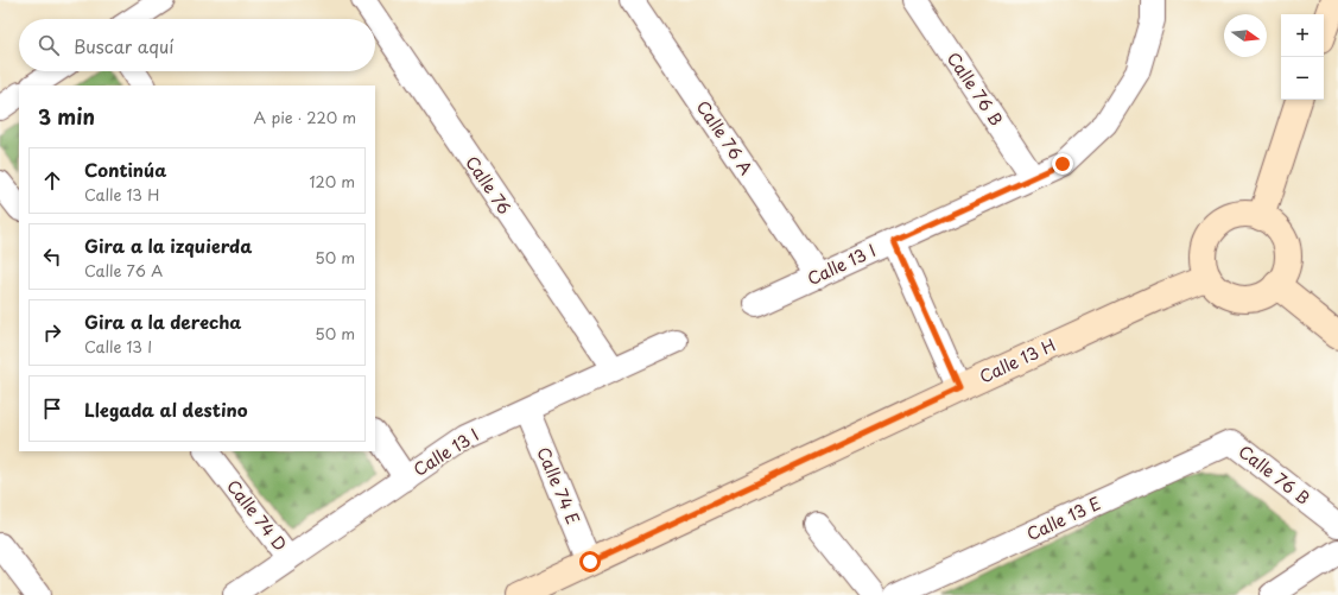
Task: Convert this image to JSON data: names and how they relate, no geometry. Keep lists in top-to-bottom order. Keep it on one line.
{"streets":{"street":["Calle 76 B","Calle 76 A","Calle 76","Calle 13 I","Calle 13 H","Calle 74 E","Calle 74 D","Calle 13 E"]},"crossings":[["Calle 76 B","Calle 13 I"],["Calle 76 B","Calle 13 E"],["Calle 76 A","Calle 13 I"],["Calle 76","Calle 13 I"],["Calle 13 I","Calle 74 E"],["Calle 13 I","Calle 74 D"],["Calle 13 H","Calle 74 E"]],"north":"right","page":{"map_buttons":["+","−"],"search":"Buscar aquí","heading":["3 min","A pie · 220 m"],"list":[["Continúa","Calle 13 H","120 m"],["Gira a la izquierda","Calle 76 A","50 m"],["Gira a la derecha","Calle 13 I","50 m"],"Llegada al destino"]}}
